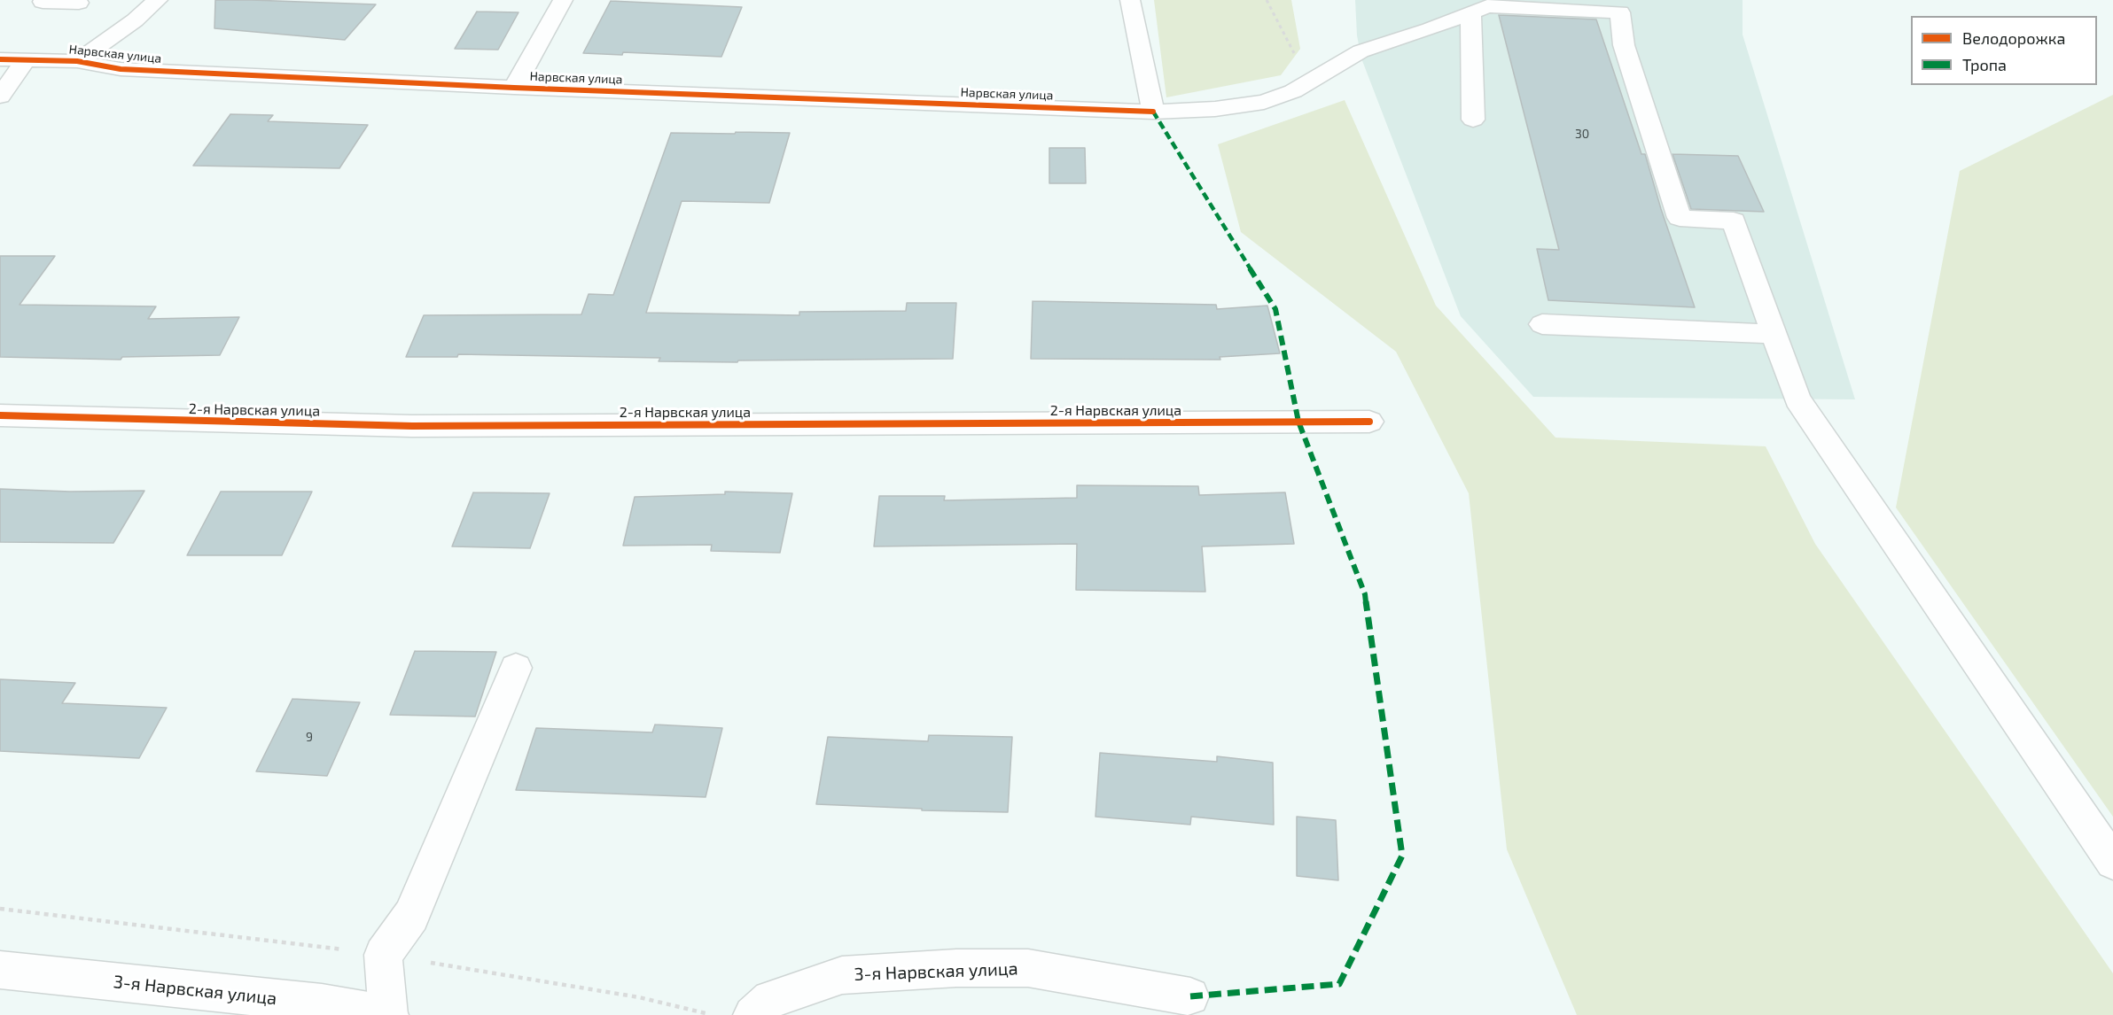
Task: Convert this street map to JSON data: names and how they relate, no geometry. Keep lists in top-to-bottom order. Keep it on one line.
{"streets":{"street":["Нарвская улица","2-я Нарвская улица","3-я Нарвская улица"]},"house_numbers":["30","9"],"legend":["Велодорожка","Тропа"]}
